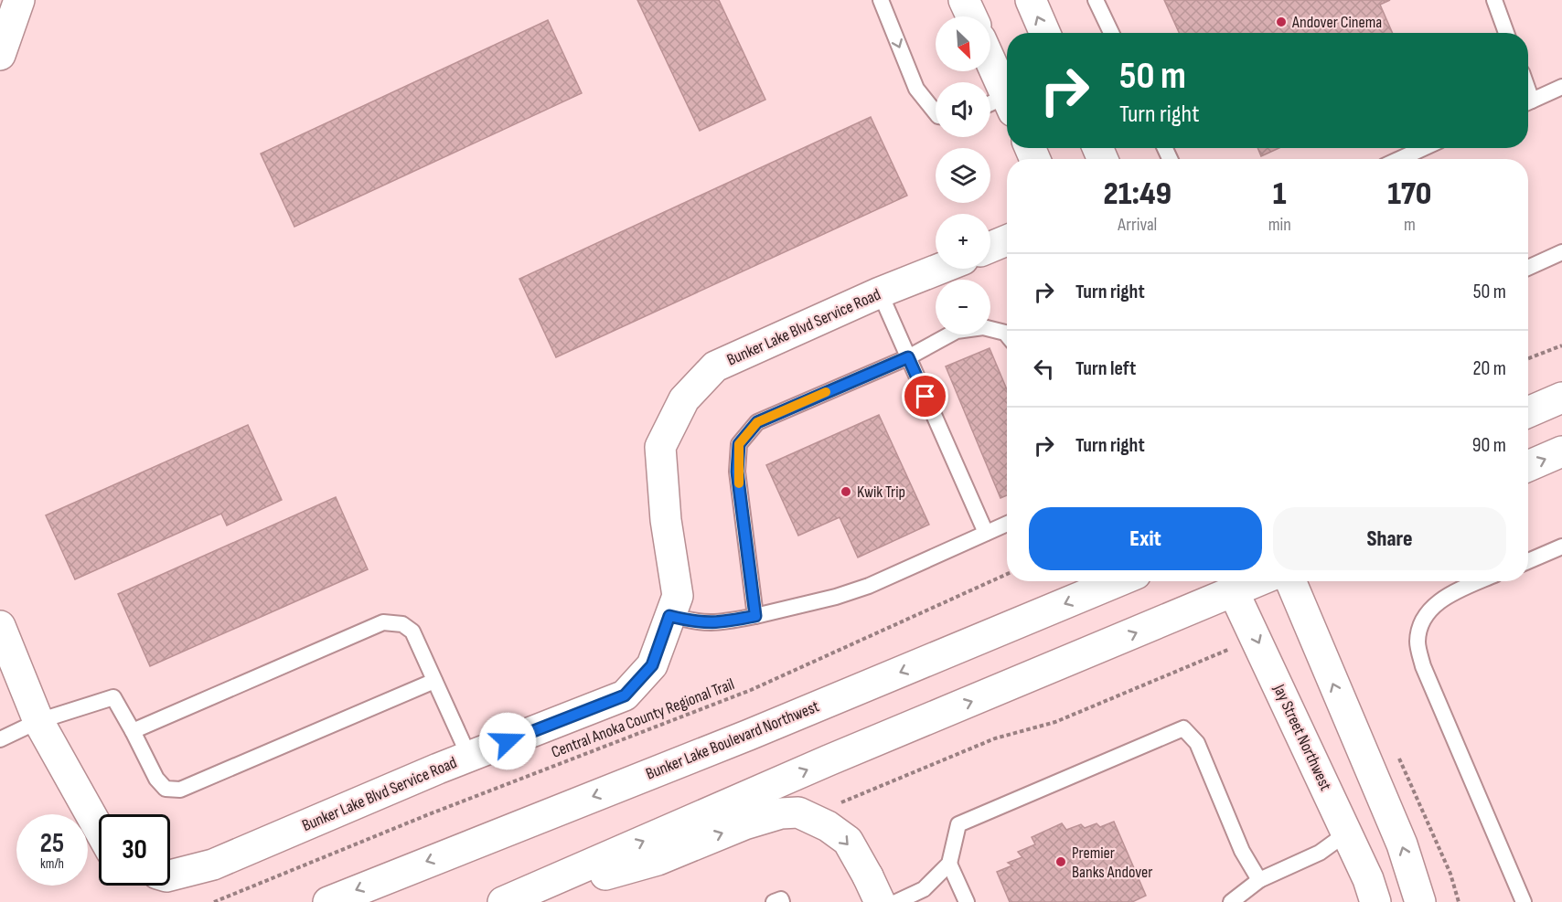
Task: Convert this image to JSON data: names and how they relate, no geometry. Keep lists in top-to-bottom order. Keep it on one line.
{"streets":{"street":["Bunker Lake Blvd Service Road","Jay Street Northwest","Bunker Lake Boulevard Northwest"],"path":["Central Anoka County Regional Trail"]},"places":["Andover Cinema","Kwik Trip","Premier Banks Andover"],"north":"bottom right","page":{"map_buttons":["+","−"],"turn":["50 m","Turn right"],"eta":["21:49","Arrival","1","min","170","m"],"list":[{"name":"Turn right","value":"50 m"},{"name":"Turn left","value":"20 m"},{"name":"Turn right","value":"90 m"}],"buttons":["Exit","Share"],"speed":"25 km/h","limit":"30"}}
